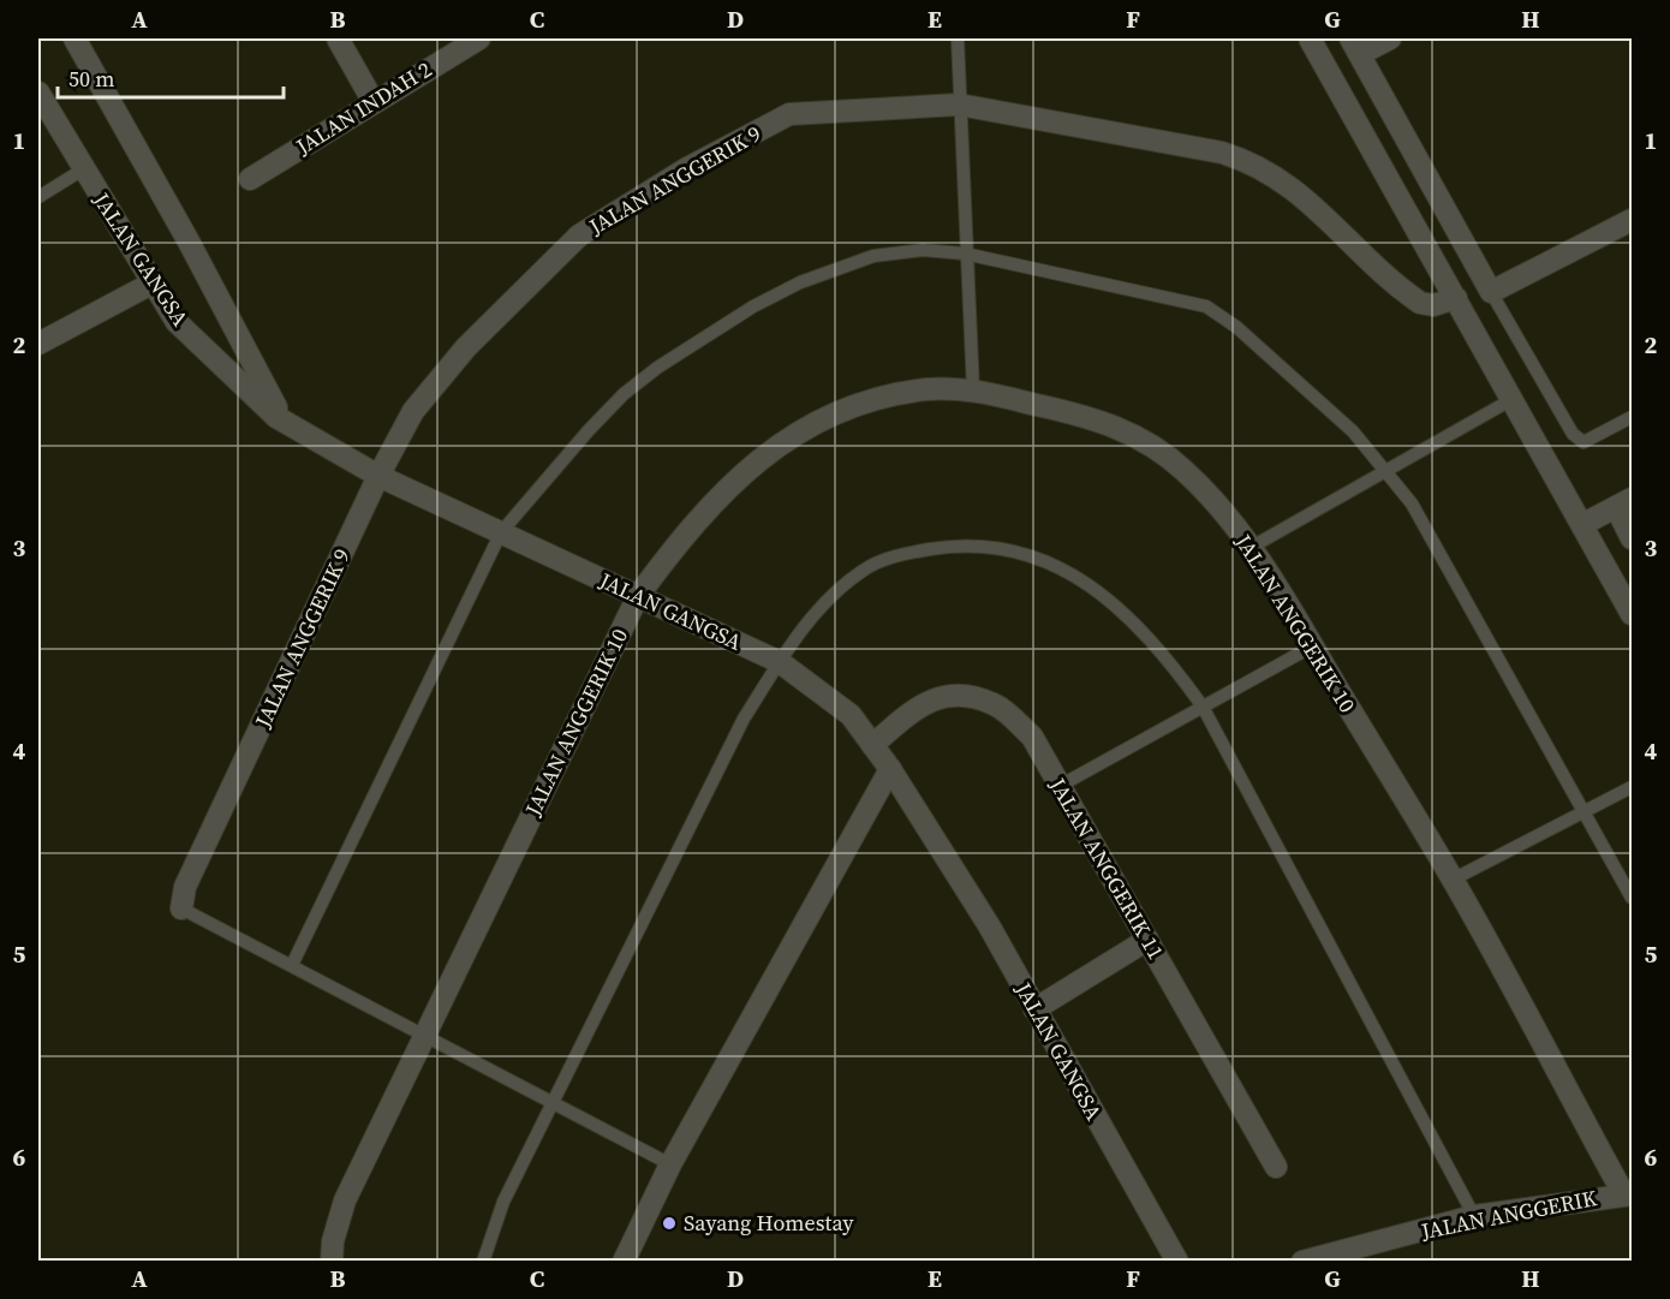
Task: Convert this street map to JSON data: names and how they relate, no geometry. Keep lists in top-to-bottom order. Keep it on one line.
{"streets":{"street":["JALAN INDAH 2","JALAN ANGGERIK 9","JALAN GANGSA","JALAN ANGGERIK 10","JALAN ANGGERIK 11","JALAN ANGGERIK"]},"crossings":[["JALAN ANGGERIK 9","JALAN GANGSA"],["JALAN GANGSA","JALAN ANGGERIK 10"],["JALAN GANGSA","JALAN ANGGERIK 11"],["JALAN ANGGERIK 10","JALAN ANGGERIK"]],"places":["Sayang Homestay"],"scale_bar":"50 m","grid":{"columns":["A","B","C","D","E","F","G","H"],"rows":["1","2","3","4","5","6"]}}
